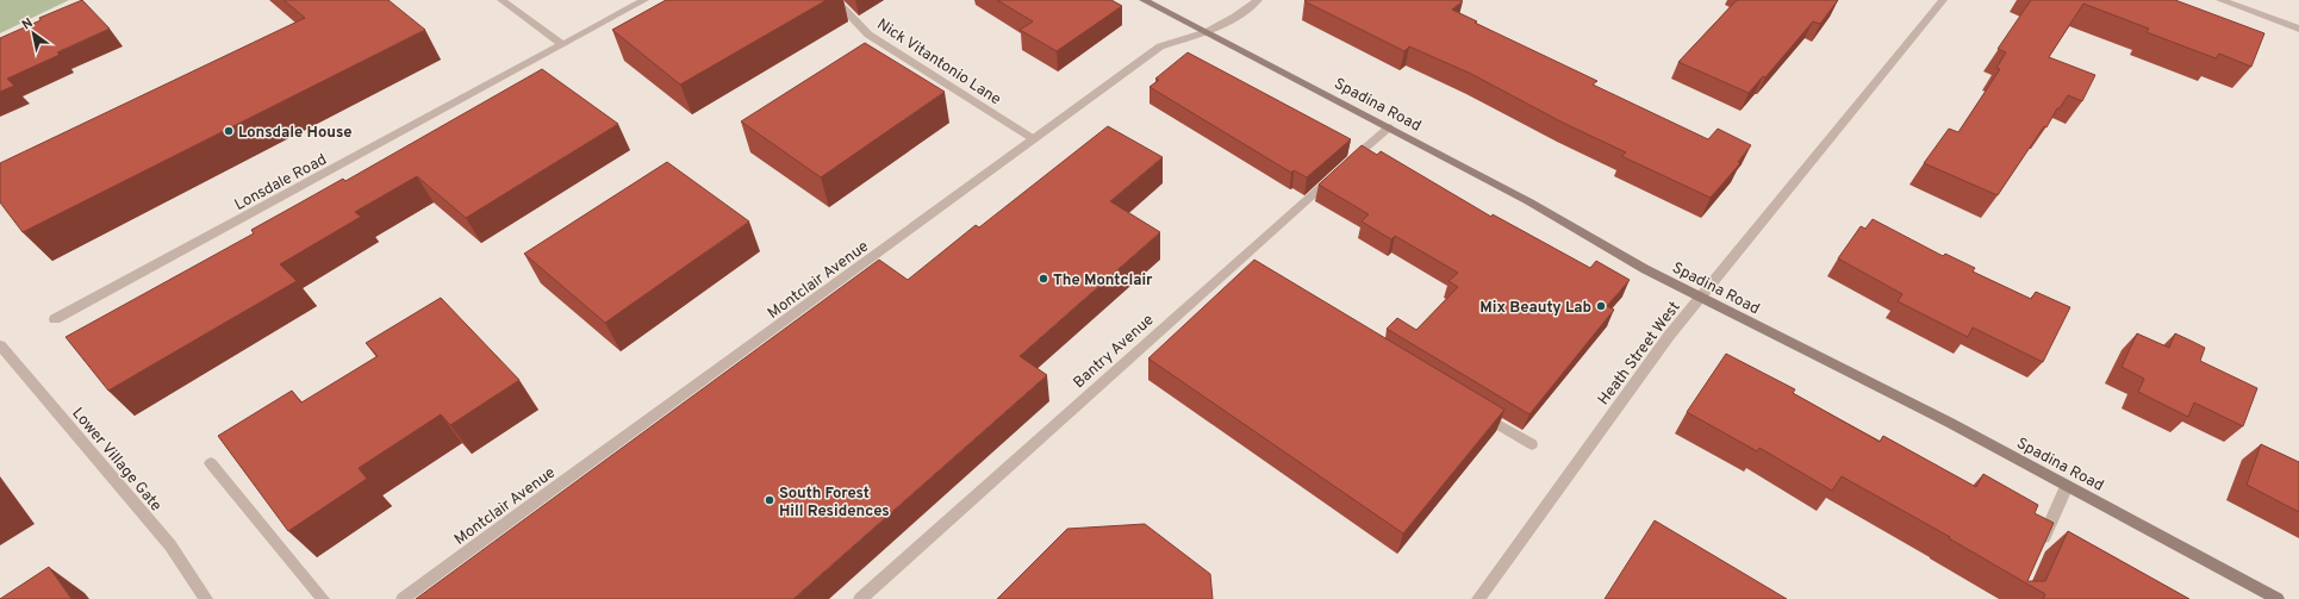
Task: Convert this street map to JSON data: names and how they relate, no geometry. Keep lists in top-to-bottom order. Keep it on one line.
{"streets":{"street":["Nick Vitantonio Lane","Spadina Road","Lonsdale Road","Montclair Avenue","Bantry Avenue","Heath Street West","Lower Village Gate"]},"crossings":[["Nick Vitantonio Lane","Montclair Avenue"],["Spadina Road","Montclair Avenue"],["Spadina Road","Bantry Avenue"],["Spadina Road","Heath Street West"]],"places":["Lonsdale House","The Montclair","Mix Beauty Lab","South Forest Hill Residences"],"north":"top left"}
